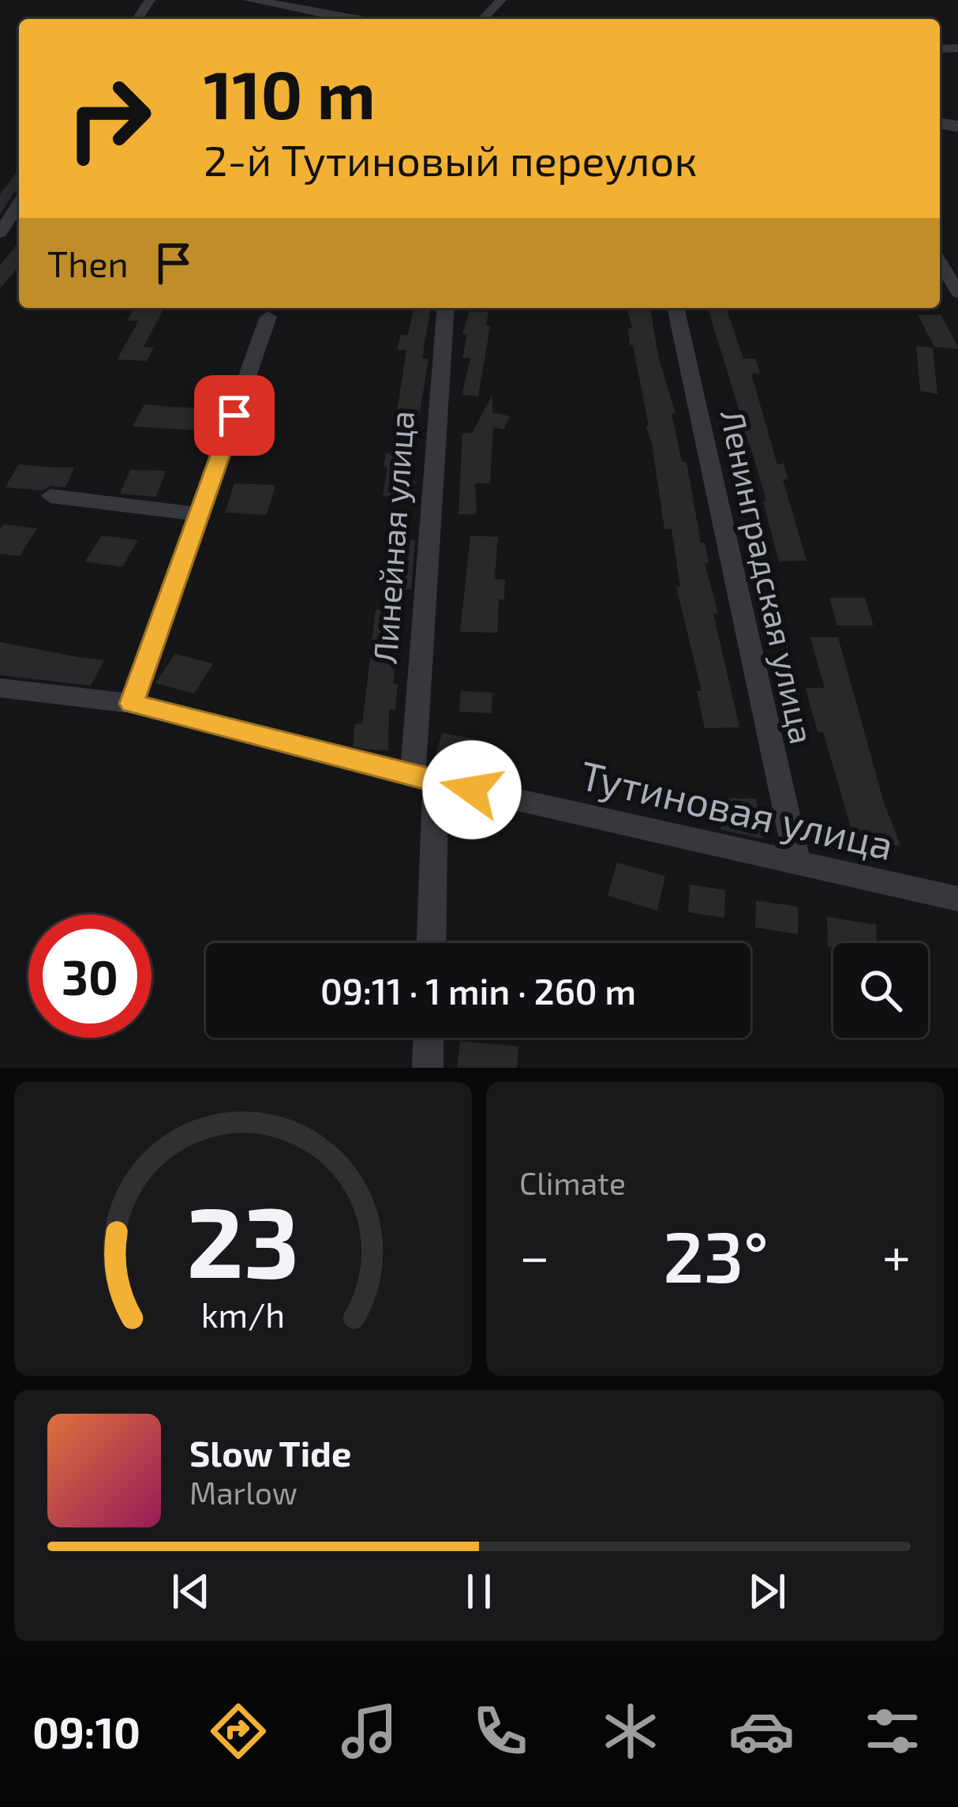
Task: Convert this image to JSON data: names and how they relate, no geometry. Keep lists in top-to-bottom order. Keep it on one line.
{"streets":{"street":["Линейная улица","Ленинградская улица","Тутиновая улица"]},"crossings":[["Линейная улица","Тутиновая улица"],["Ленинградская улица","Тутиновая улица"]],"page":{"turn":["110 m","2-й Тутиновый переулок"],"then":"Then","limit":"30","trip":"09:11 · 1 min · 260 m","tile":"Climate","heat":["−","23°","+"],"song":["Slow Tide","Marlow"],"tabs":"09:10","gauge":["23","km/h"]}}
